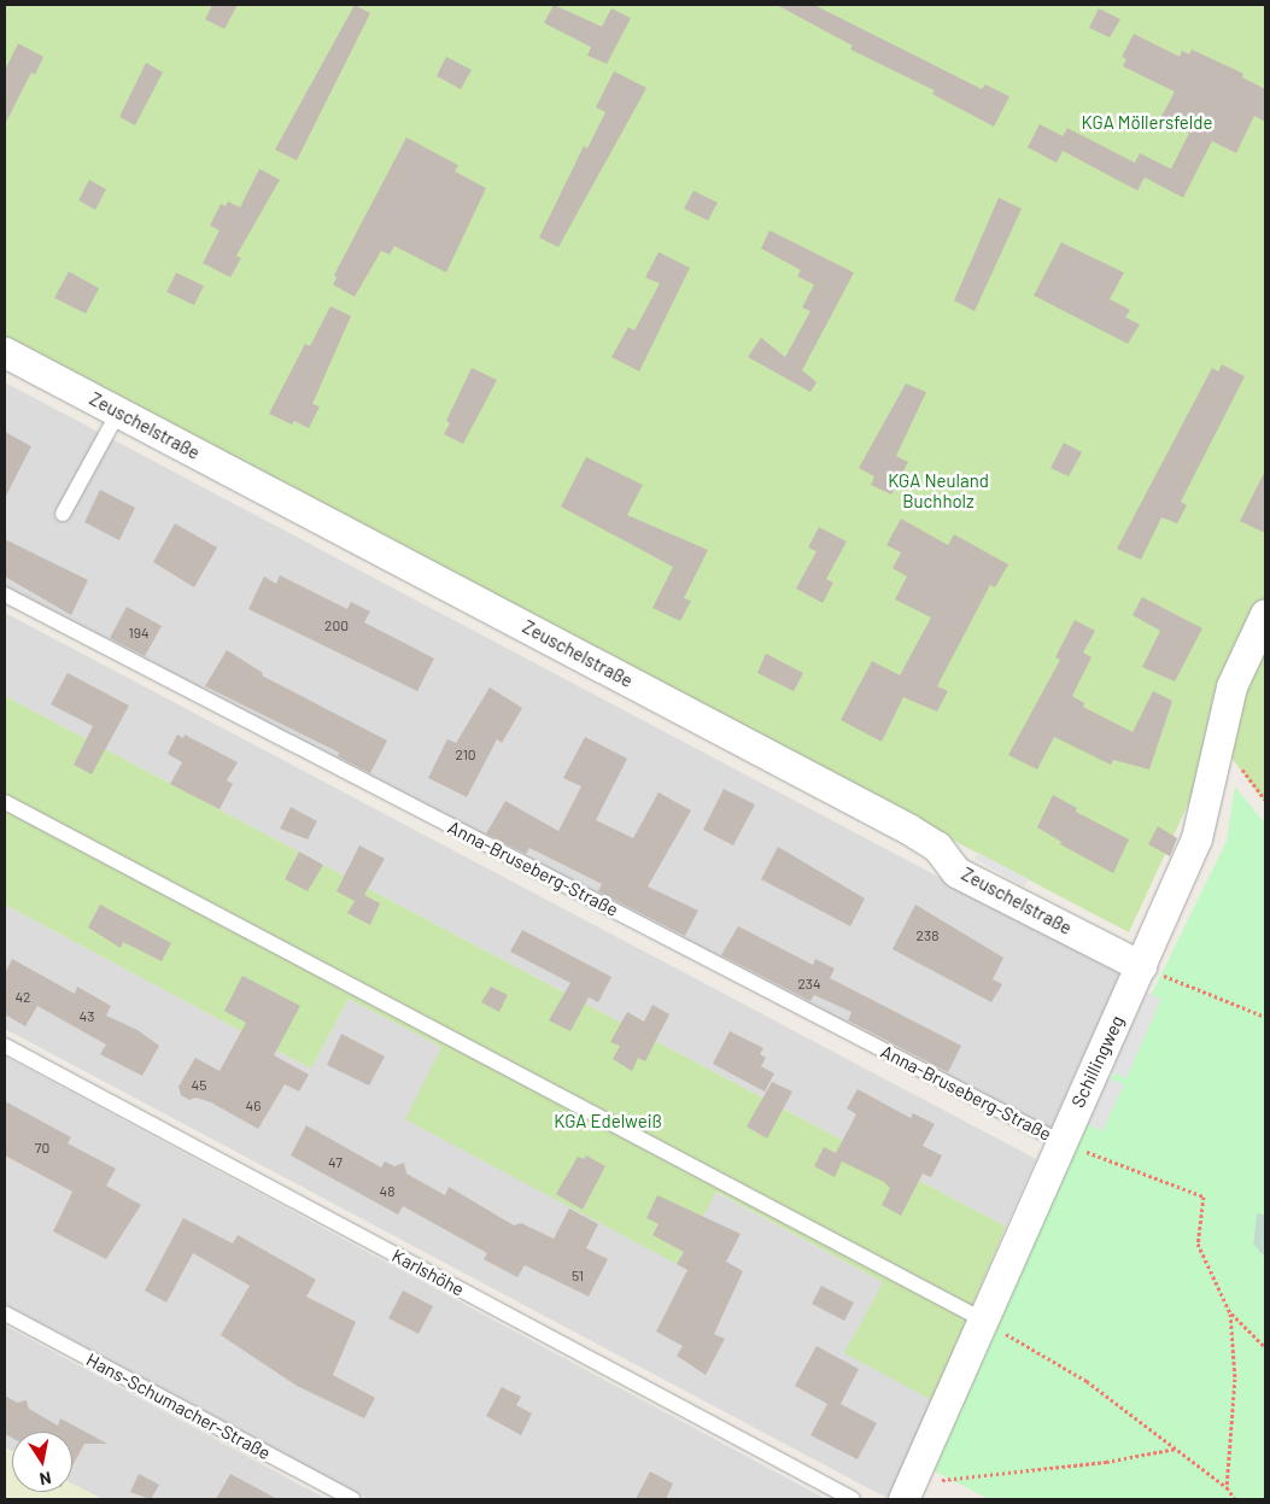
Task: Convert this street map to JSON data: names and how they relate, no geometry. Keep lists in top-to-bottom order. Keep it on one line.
{"streets":{"street":["Zeuschelstraße","Schillingweg"],"lane":["Anna-Bruseberg-Straße","Karlshöhe","Hans-Schumacher-Straße"]},"crossings":[["Zeuschelstraße","Schillingweg"],["Anna-Bruseberg-Straße","Schillingweg"]],"parks":["KGA Möllersfelde","KGA Neuland Buchholz","KGA Edelweiß"],"house_numbers":["200","194","210","238","234","42","43","45","46","70","47","48","51"],"north":"bottom"}
